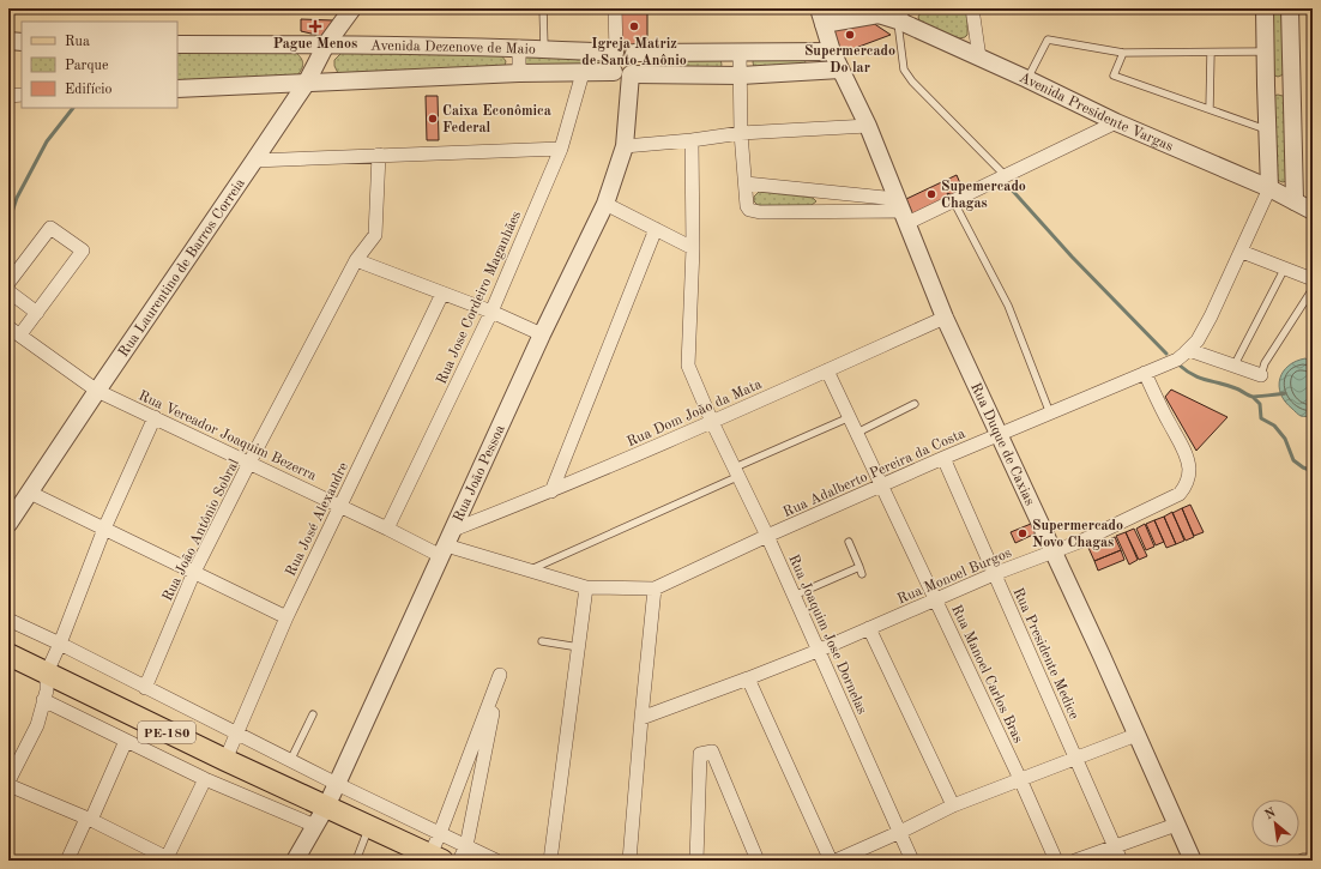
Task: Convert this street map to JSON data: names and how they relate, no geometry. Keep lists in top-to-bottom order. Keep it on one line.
{"streets":{"main road":["PE-180"],"street":["Avenida Dezenove de Maio","Avenida Presidente Vargas","Rua Laurentino de Barros Correia","Rua Jose Cordeiro Maganhães","Rua Dom João da Mata","Rua Vereador Joaquim Bezerra","Rua Duque de Caxias","Rua João Pessoa","Rua Adalberto Pereira da Costa","Rua José Alexandre","Rua João Antônio Sobral","Rua Monoel Burgos","Rua Joaquim Jose Dornelas","Rua Presidente Medice","Rua Manoel Carlos Bras"]},"crossings":[["Avenida Dezenove de Maio","Rua Laurentino de Barros Correia"],["Avenida Dezenove de Maio","Rua Jose Cordeiro Maganhães"],["Avenida Dezenove de Maio","Rua João Pessoa"],["Avenida Presidente Vargas","Rua Adalberto Pereira da Costa"],["Rua Laurentino de Barros Correia","Rua Vereador Joaquim Bezerra"],["Rua Jose Cordeiro Maganhães","Rua Vereador Joaquim Bezerra"],["Rua Dom João da Mata","Rua Duque de Caxias"],["Rua Dom João da Mata","Rua João Pessoa"],["Rua Dom João da Mata","Rua Joaquim Jose Dornelas"],["Rua Dom João da Mata","Rua Manoel Carlos Bras"],["Rua Vereador Joaquim Bezerra","Rua João Pessoa"],["Rua Vereador Joaquim Bezerra","Rua Adalberto Pereira da Costa"],["Rua Vereador Joaquim Bezerra","Rua José Alexandre"],["Rua Vereador Joaquim Bezerra","Rua João Antônio Sobral"],["Rua Duque de Caxias","Rua Adalberto Pereira da Costa"],["Rua Duque de Caxias","Rua Monoel Burgos"],["Rua João Pessoa","Rua Adalberto Pereira da Costa"],["Rua João Pessoa","PE-180"],["Rua Adalberto Pereira da Costa","Rua Monoel Burgos"],["Rua Adalberto Pereira da Costa","Rua Joaquim Jose Dornelas"],["Rua Adalberto Pereira da Costa","Rua Presidente Medice"],["Rua Adalberto Pereira da Costa","Rua Manoel Carlos Bras"],["Rua José Alexandre","PE-180"],["Rua Monoel Burgos","Rua Joaquim Jose Dornelas"],["Rua Monoel Burgos","Rua Presidente Medice"],["Rua Monoel Burgos","Rua Manoel Carlos Bras"]],"places":{"health":["Pague Menos"],"other":["Igreja Matriz de Santo Anônio","Supermercado Do lar","Caixa Econômica Federal","Supemercado Chagas","Supermercado Novo Chagas"]},"legend":["Rua","Parque","Edifício"],"north":"top left"}
